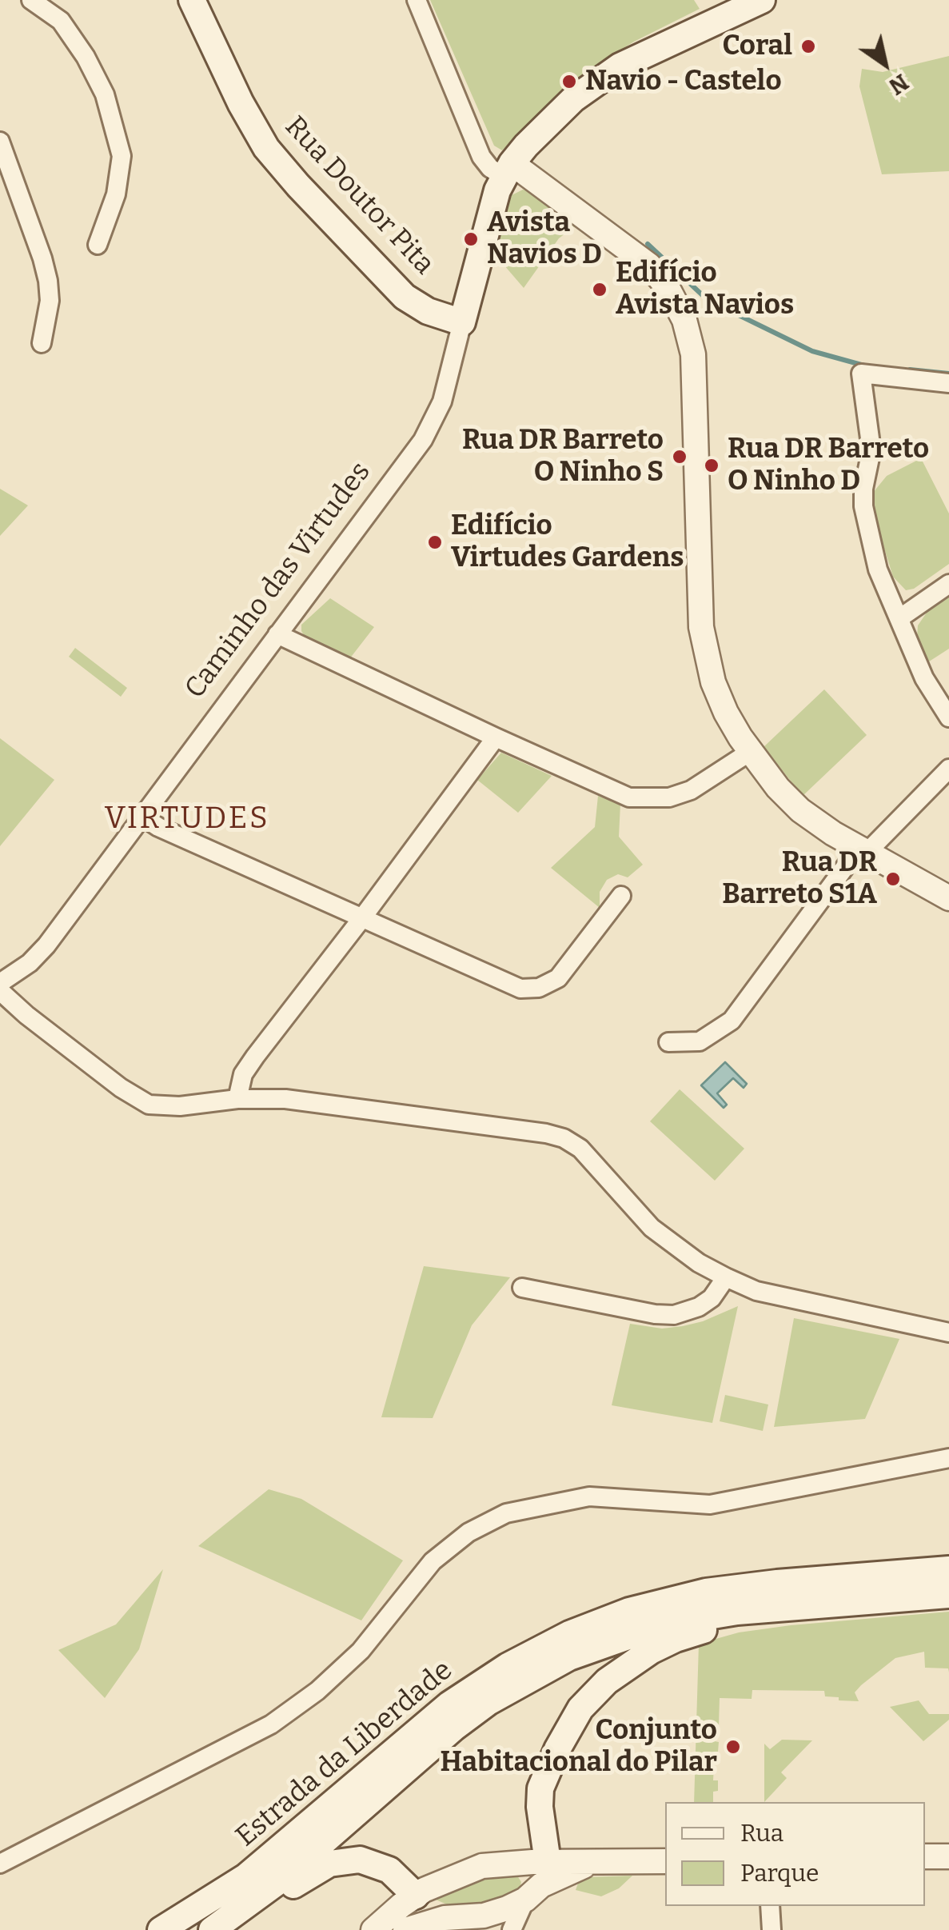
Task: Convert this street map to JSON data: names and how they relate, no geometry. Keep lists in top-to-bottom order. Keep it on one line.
{"streets":{"main road":["Rua Doutor Pita","Caminho das Virtudes","Estrada da Liberdade"]},"crossings":[["Rua Doutor Pita","Caminho das Virtudes"]],"districts":["VIRTUDES"],"places":["Coral","Navio - Castelo","Avista Navios D","Edifício Avista Navios","Rua DR Barreto O Ninho S","Rua DR Barreto O Ninho D","Edifício Virtudes Gardens","Rua DR Barreto S1A","Conjunto Habitacional do Pilar"],"legend":["Rua","Parque"],"north":"bottom right"}
